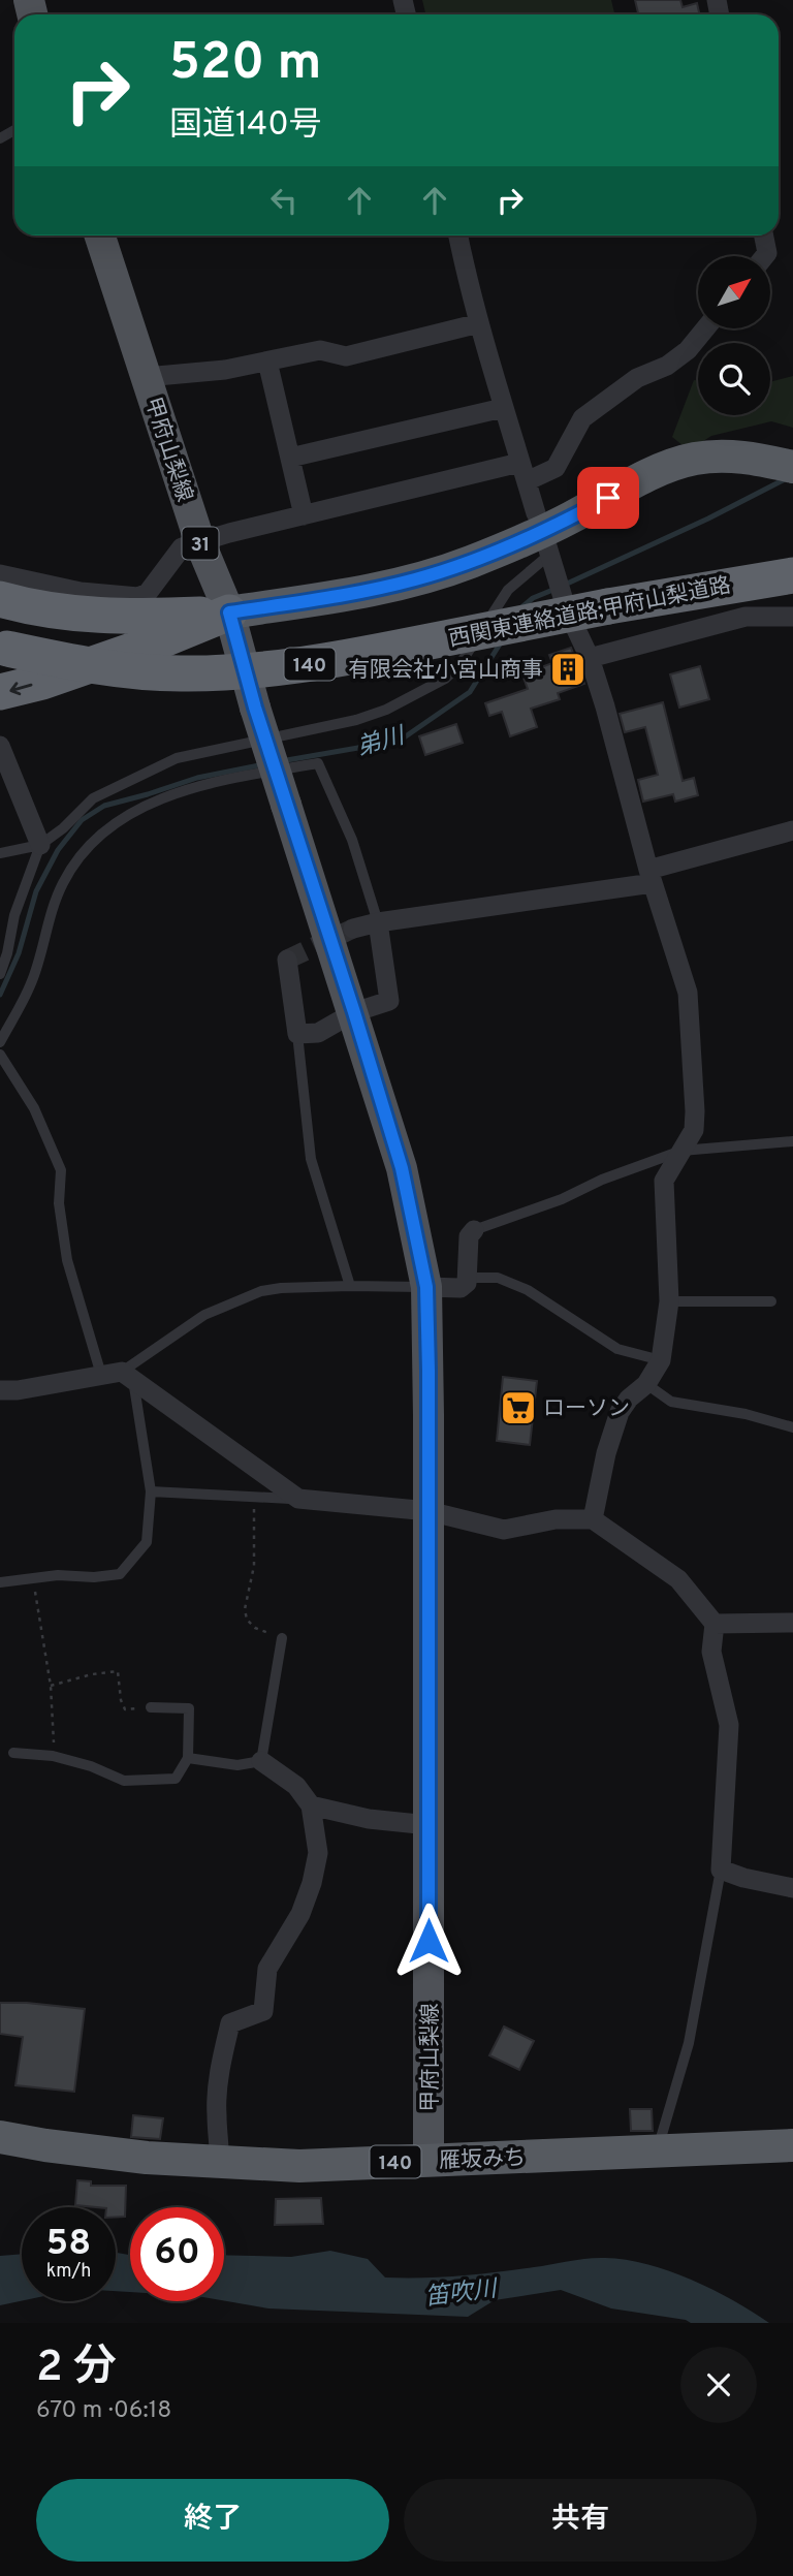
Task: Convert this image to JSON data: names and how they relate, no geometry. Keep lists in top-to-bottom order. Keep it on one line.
{"streets":{"highway":["西関東連絡道路;甲府山梨道路","140","雁坂みち"],"main road":["甲府山梨線","31"]},"crossings":[["甲府山梨線","雁坂みち"]],"water":["弟川","笛吹川"],"places":{"building":["有限会社小宮山商事"],"supermarket":["ローソン"]},"north":"top right","page":{"turn":["520 m","国道140号"],"speed":"58 km/h","limit":"60","heading":["2 分","670 m · 06:18"],"buttons":["終了","共有"]}}
